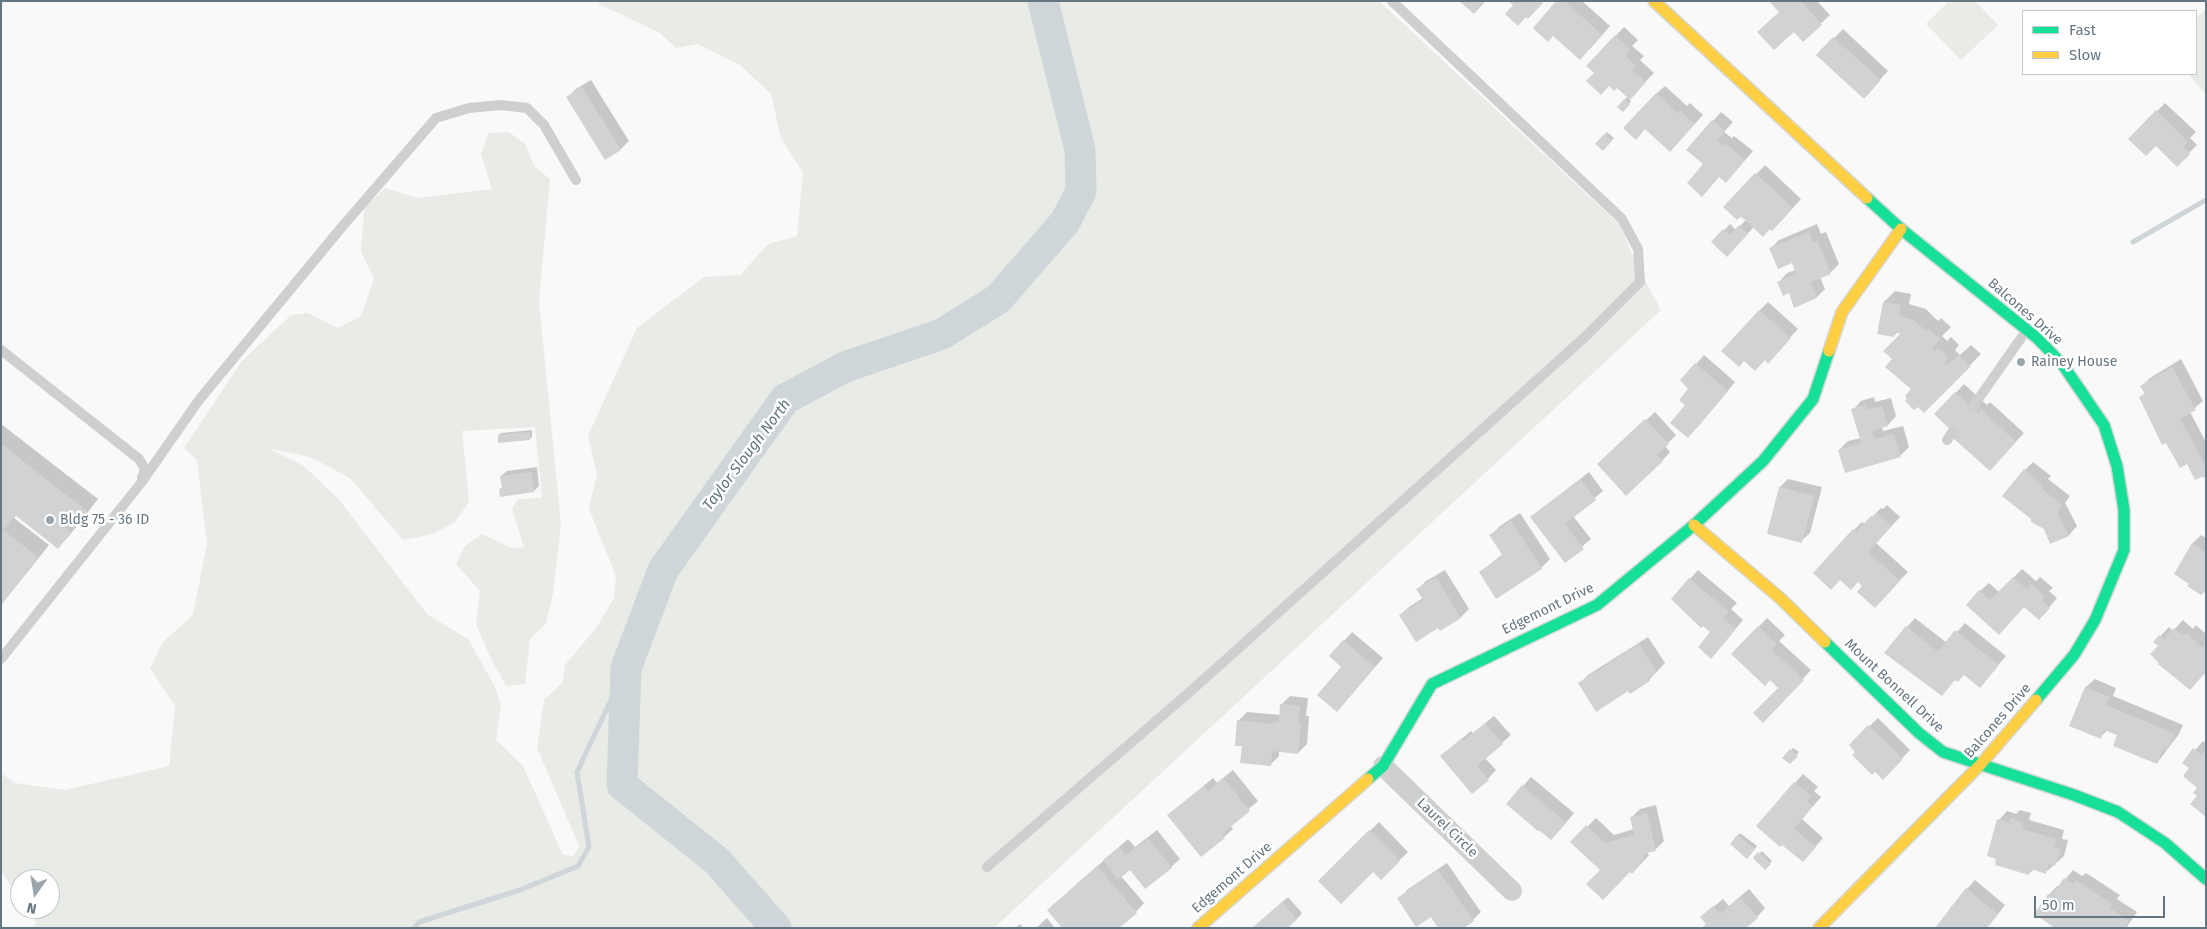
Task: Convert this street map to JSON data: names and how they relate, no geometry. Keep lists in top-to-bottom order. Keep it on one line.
{"streets":{"street":["Balcones Drive","Edgemont Drive","Mount Bonnell Drive","Laurel Circle"]},"crossings":[["Balcones Drive","Edgemont Drive"],["Balcones Drive","Mount Bonnell Drive"],["Edgemont Drive","Mount Bonnell Drive"],["Edgemont Drive","Laurel Circle"]],"water":["Taylor Slough North"],"places":["Rainey House","Bldg 75 - 36 ID"],"legend":["Fast","Slow"],"scale_bar":"50 m","north":"bottom"}
